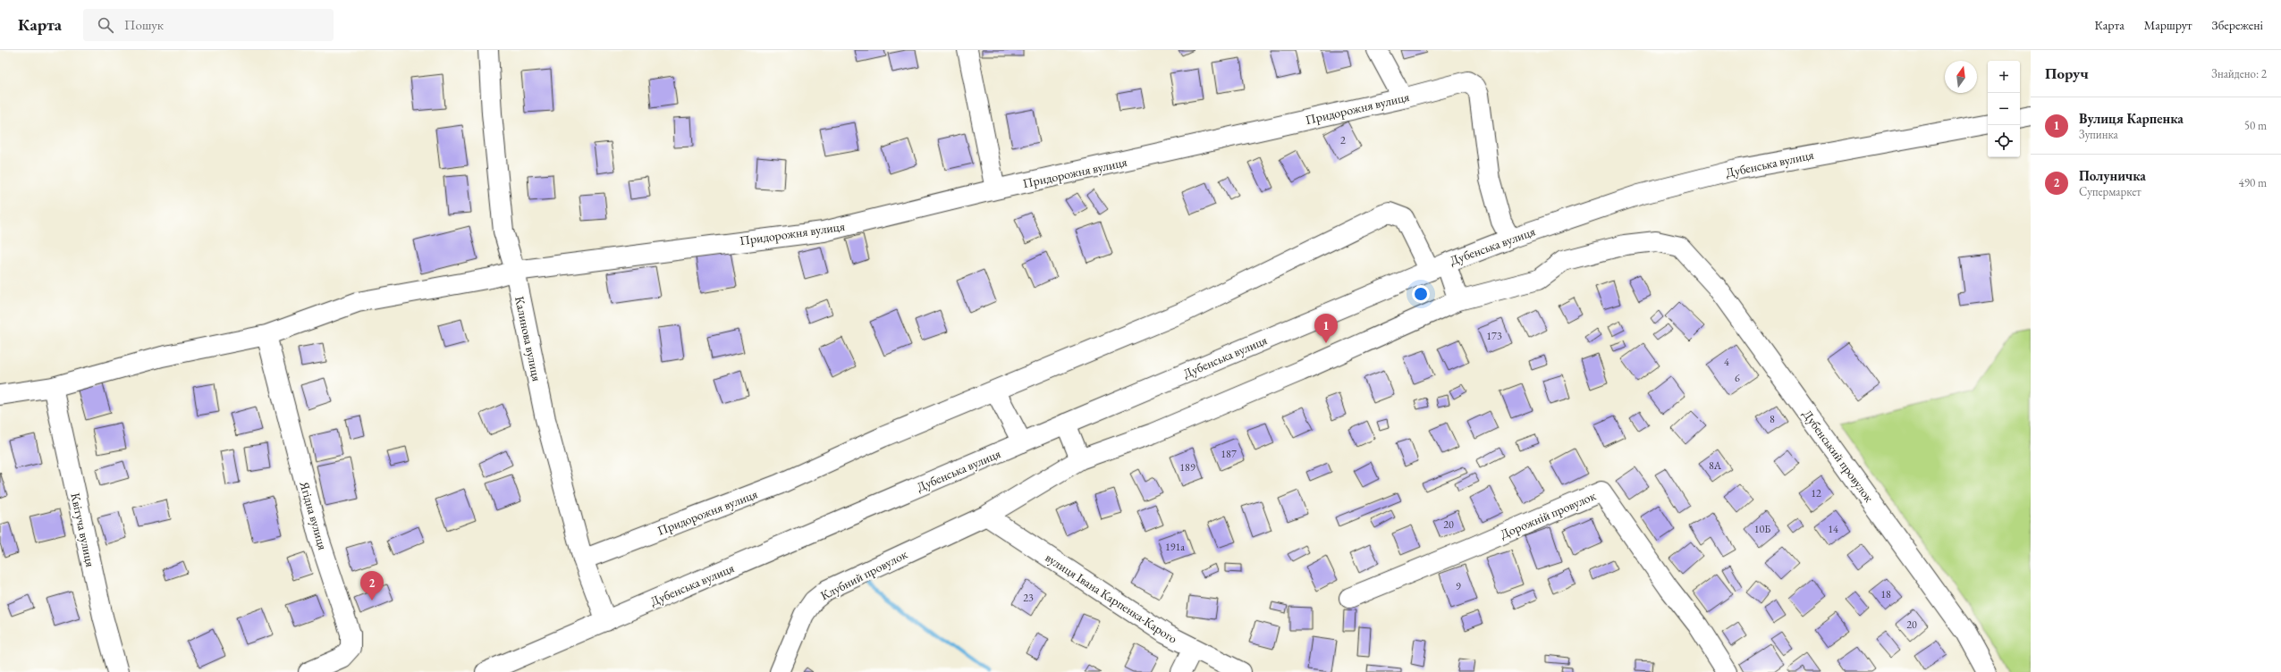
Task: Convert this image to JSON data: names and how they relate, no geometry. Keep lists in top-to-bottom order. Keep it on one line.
{"streets":{"street":["Придорожня вулиця","Дубенська вулиця","Калинова вулиця","Дубенський провулок","Дорожній провулок","Ягідна вулиця","Квітуча вулиця","Клубний провулок","вулиця Івана Карпенка-Карого"]},"crossings":[["Придорожня вулиця","Дубенська вулиця"],["Придорожня вулиця","Калинова вулиця"],["Придорожня вулиця","Ягідна вулиця"],["Придорожня вулиця","Квітуча вулиця"],["Придорожня вулиця","Клубний провулок"],["Дубенська вулиця","Калинова вулиця"],["Дубенський провулок","Клубний провулок"],["Клубний провулок","вулиця Івана Карпенка-Карого"]],"house_numbers":["2","173","4","6","8","187","8А","189","12","20","10Б","14","191а","9","18","23","20"],"north":"top","page":{"header":"Карта","search":"Пошук","nav":["Карта","Маршрут","Збережені"],"heading":["Поруч","Знайдено: 2"],"map_buttons":["+","−"],"list":[{"mark":"1","name":"Вулиця Карпенка","note":"Зупинка","value":"50 m"},{"mark":"2","name":"Полуничка","note":"Супермаркет","value":"490 m"}],"pins":["1","2"]}}
